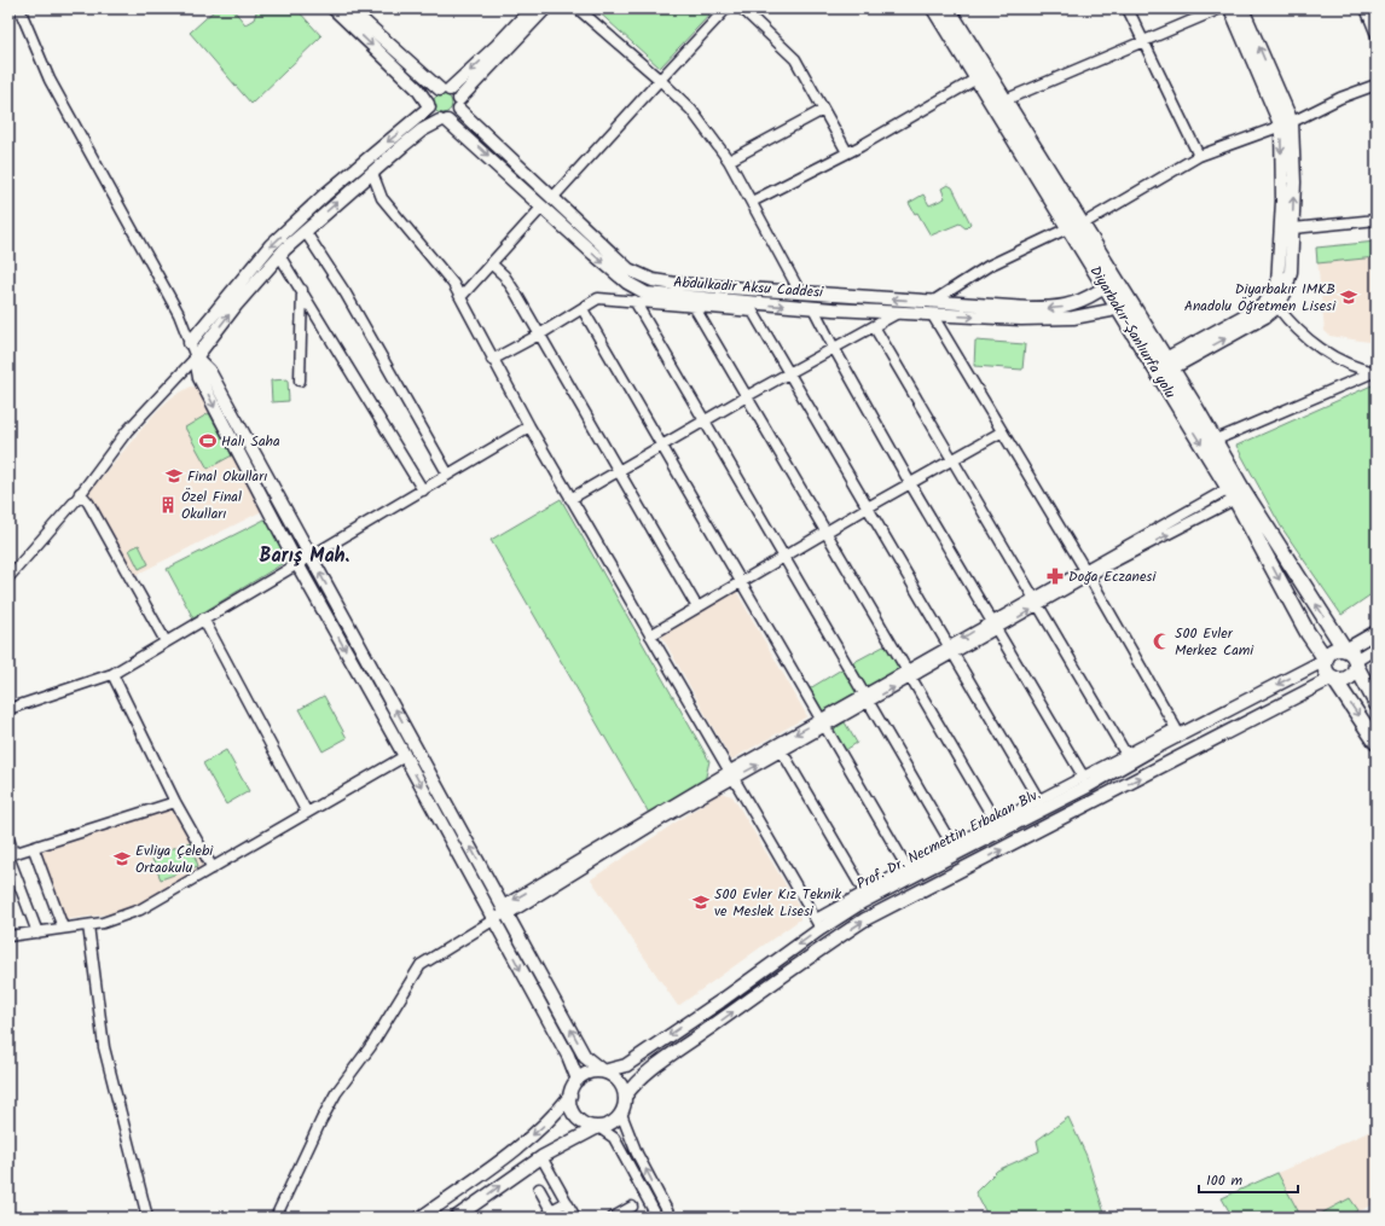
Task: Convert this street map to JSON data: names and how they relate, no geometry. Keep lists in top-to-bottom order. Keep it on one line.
{"streets":{"highway":["Diyarbakır-Şanlıurfa yolu"],"main road":["Abdulkadir Aksu Caddesi","Prof. Dr. Necmettin Erbakan Blv."]},"crossings":[["Diyarbakır-Şanlıurfa yolu","Prof. Dr. Necmettin Erbakan Blv."]],"districts":["Barış Mah."],"places":{"school or university":["Diyarbakır IMKB Anadolu Öğretmen Lisesi","Final Okulları","Evliya Çelebi Ortaokulu","500 Evler Kız Teknik ve Meslek Lisesi"],"sports":["Halı Saha"],"building":["Özel Final Okulları"],"pharmacy":["Doğa Eczanesi"],"mosque":["500 Evler Merkez Cami"]},"scale_bar":"100 m"}
